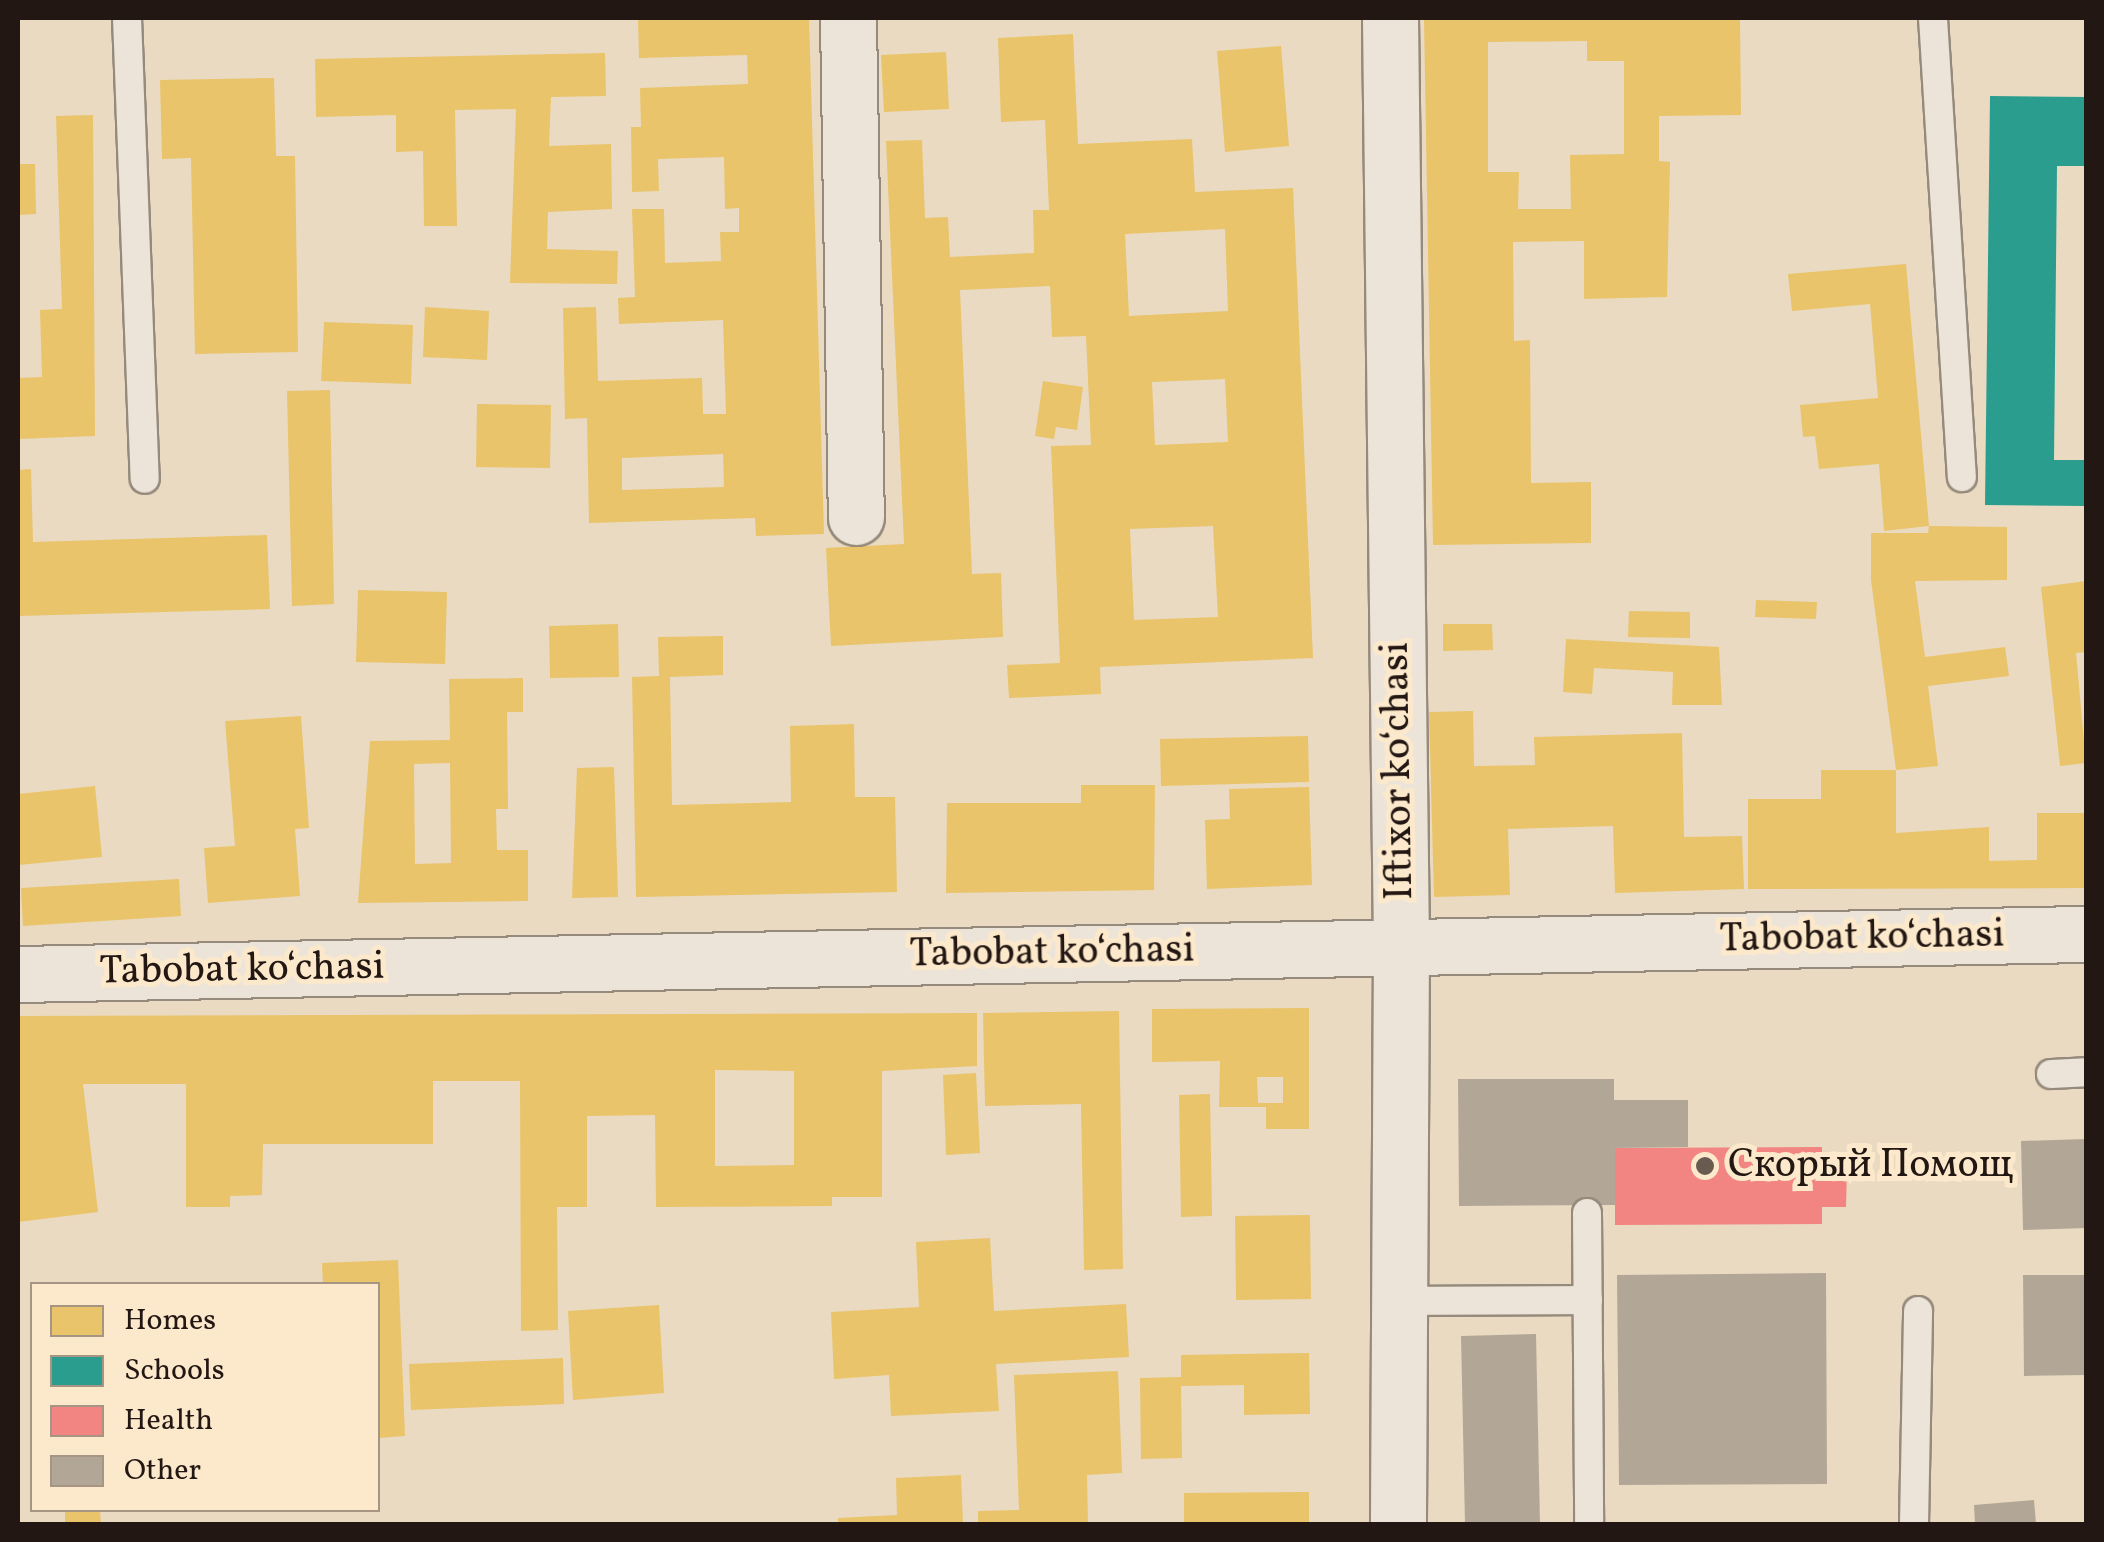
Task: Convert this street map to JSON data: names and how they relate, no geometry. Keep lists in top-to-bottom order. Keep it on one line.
{"streets":{"street":["Iftixor koʻchasi","Tabobat koʻchasi"]},"crossings":[["Iftixor koʻchasi","Tabobat koʻchasi"]],"places":["Скорый Помощ"],"legend":["Homes","Schools","Health","Other"]}
